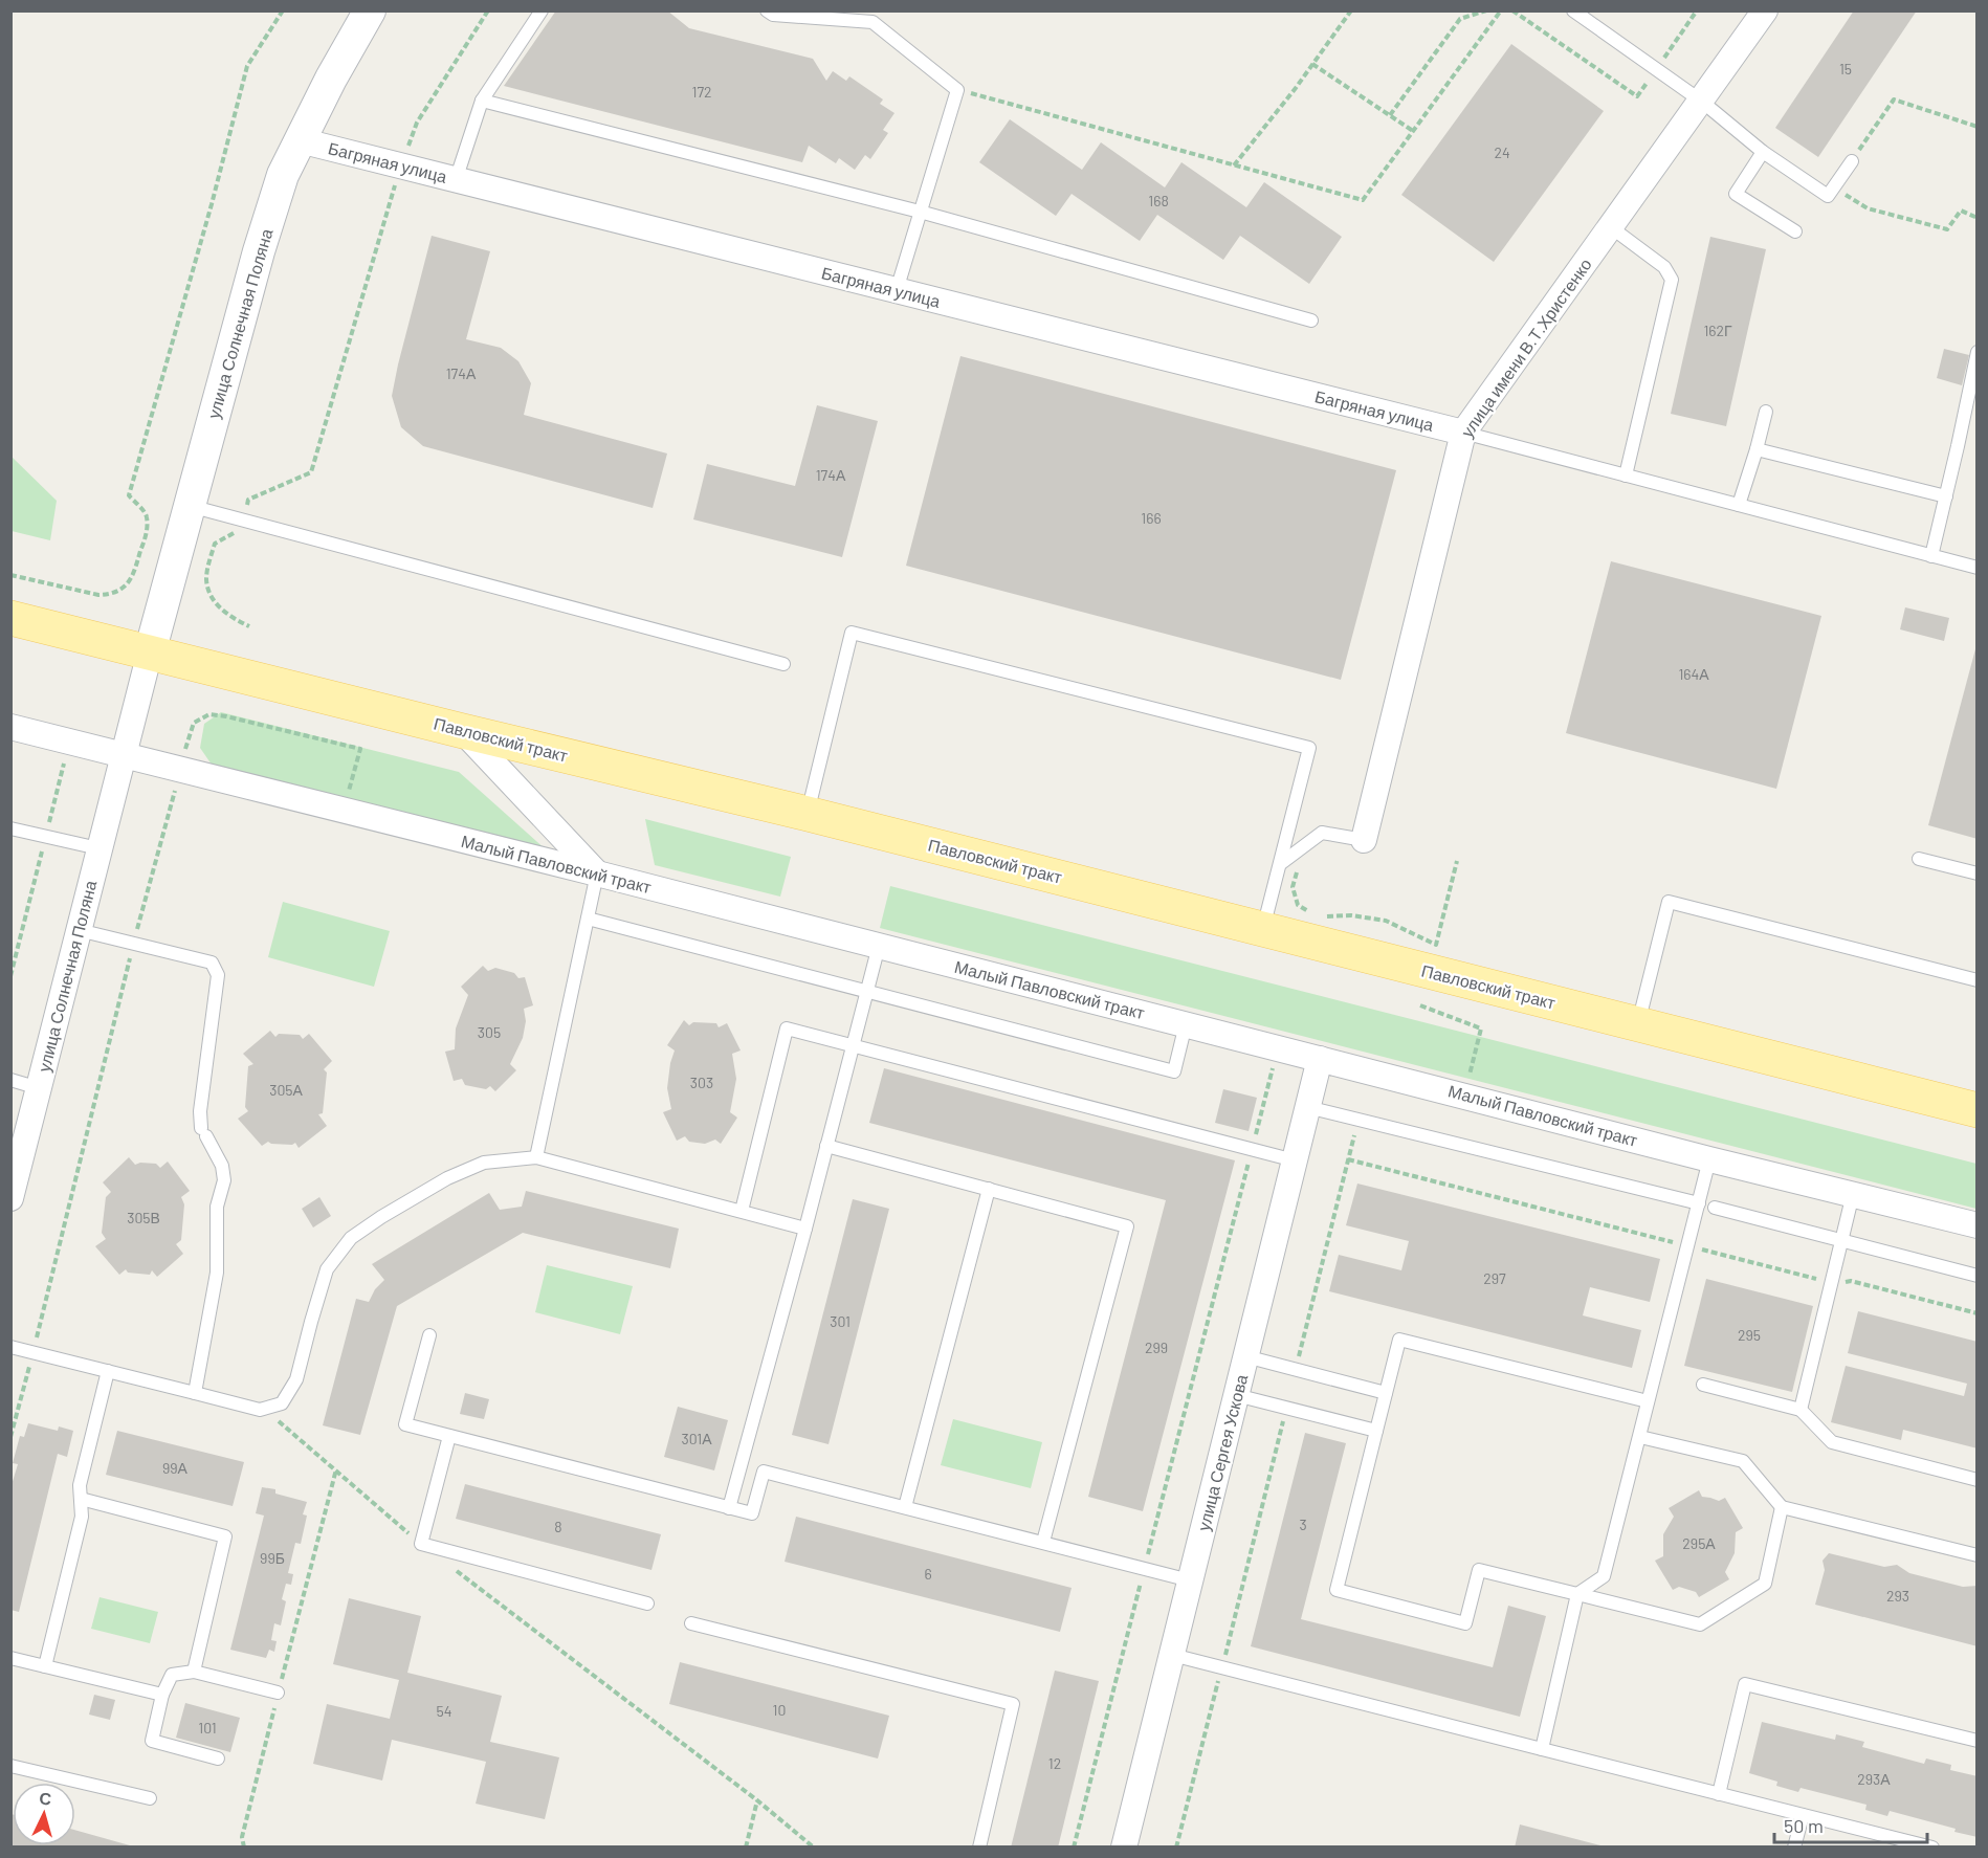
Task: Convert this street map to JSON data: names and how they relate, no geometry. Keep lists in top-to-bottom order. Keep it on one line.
{"streets":{"main road":["Павловский тракт"],"street":["Багряная улица","улица Солнечная Поляна","улица имени В.Т.Христенко","Малый Павловский тракт","улица Сергея Ускова"]},"crossings":[["Багряная улица","улица Солнечная Поляна"],["Багряная улица","улица имени В.Т.Христенко"],["улица Солнечная Поляна","Павловский тракт"],["улица Солнечная Поляна","Малый Павловский тракт"],["Малый Павловский тракт","улица Сергея Ускова"]],"house_numbers":["15","172","24","168","162Г","174А","174А","166","164А","305","303","305А","305В","297","301","295","299","301А","99А","3","8","295А","99Б","6","293","10","54","101","12","293А"],"scale_bar":"50 m","north":"top"}
